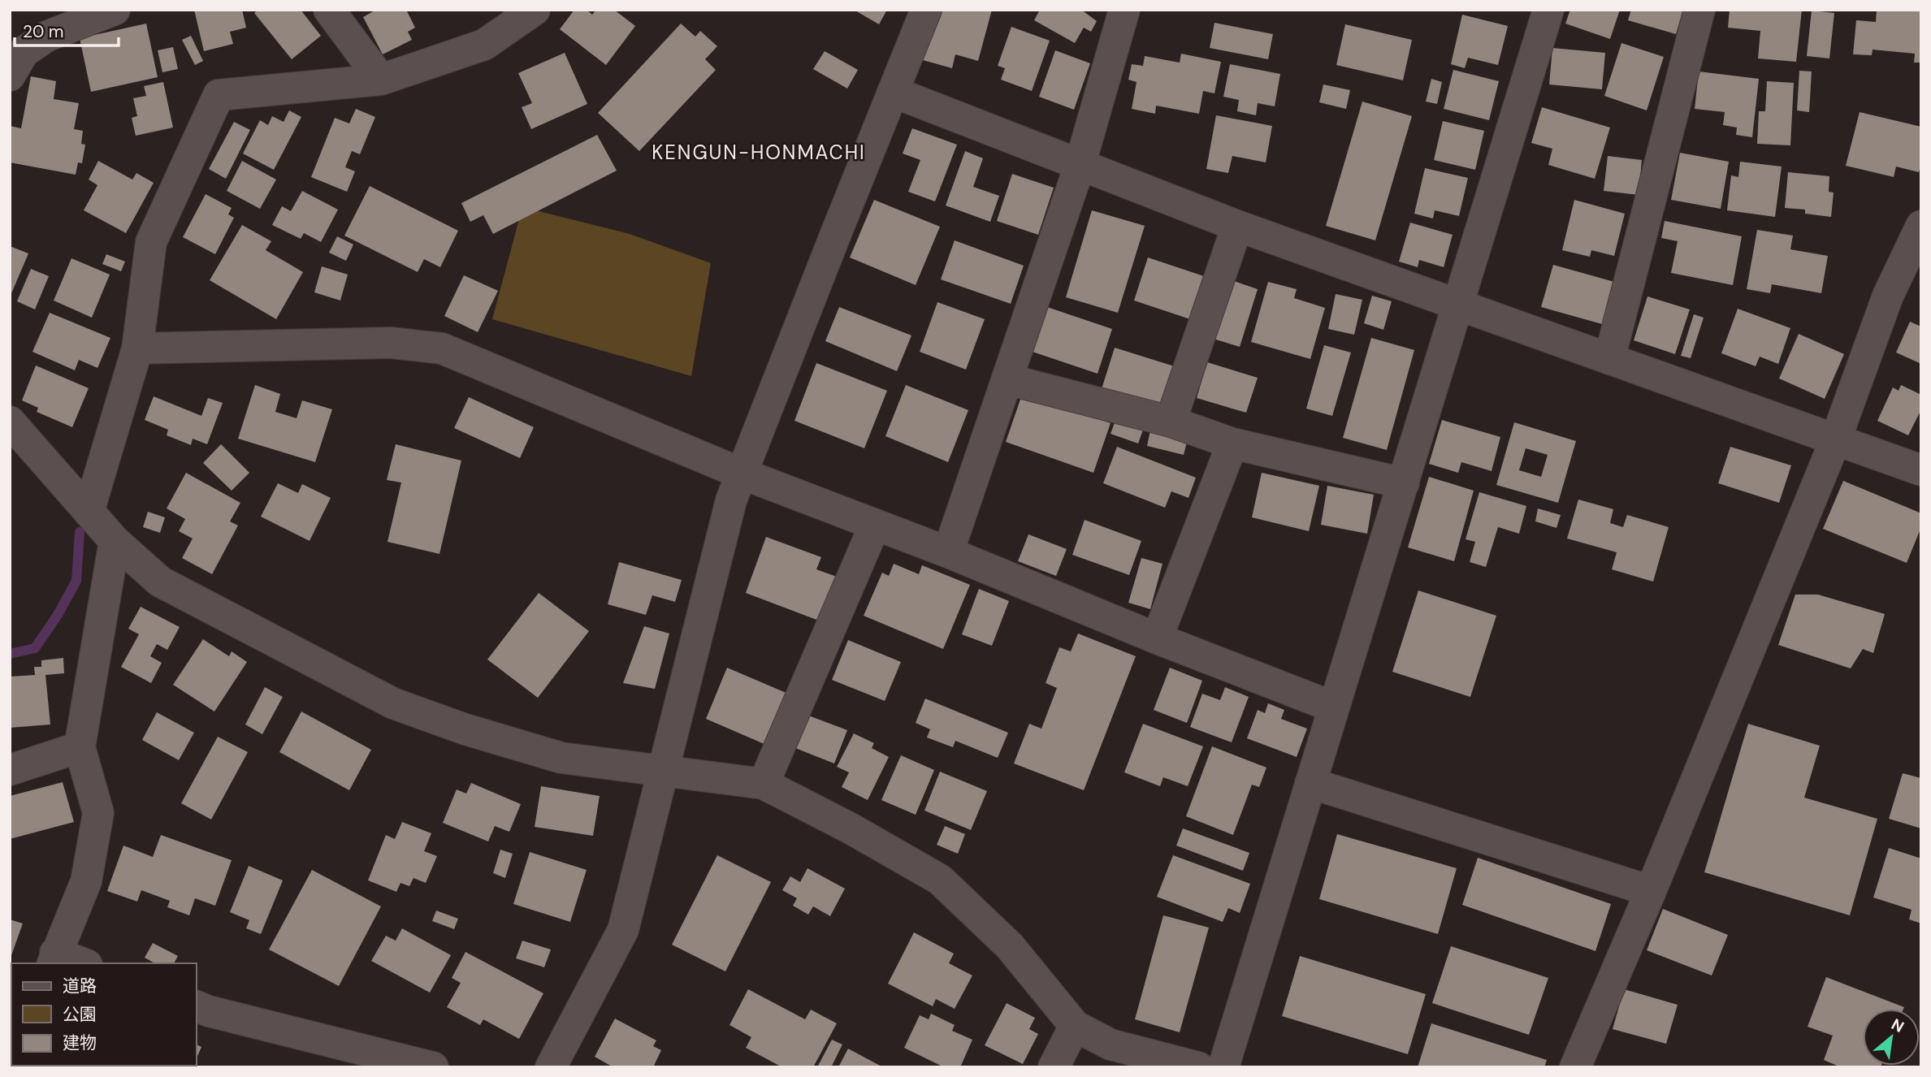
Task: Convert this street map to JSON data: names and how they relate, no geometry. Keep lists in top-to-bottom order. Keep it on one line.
{"districts":["KENGUN-HONMACHI"],"legend":["道路","公園","建物"],"scale_bar":"20 m","north":"top right"}
